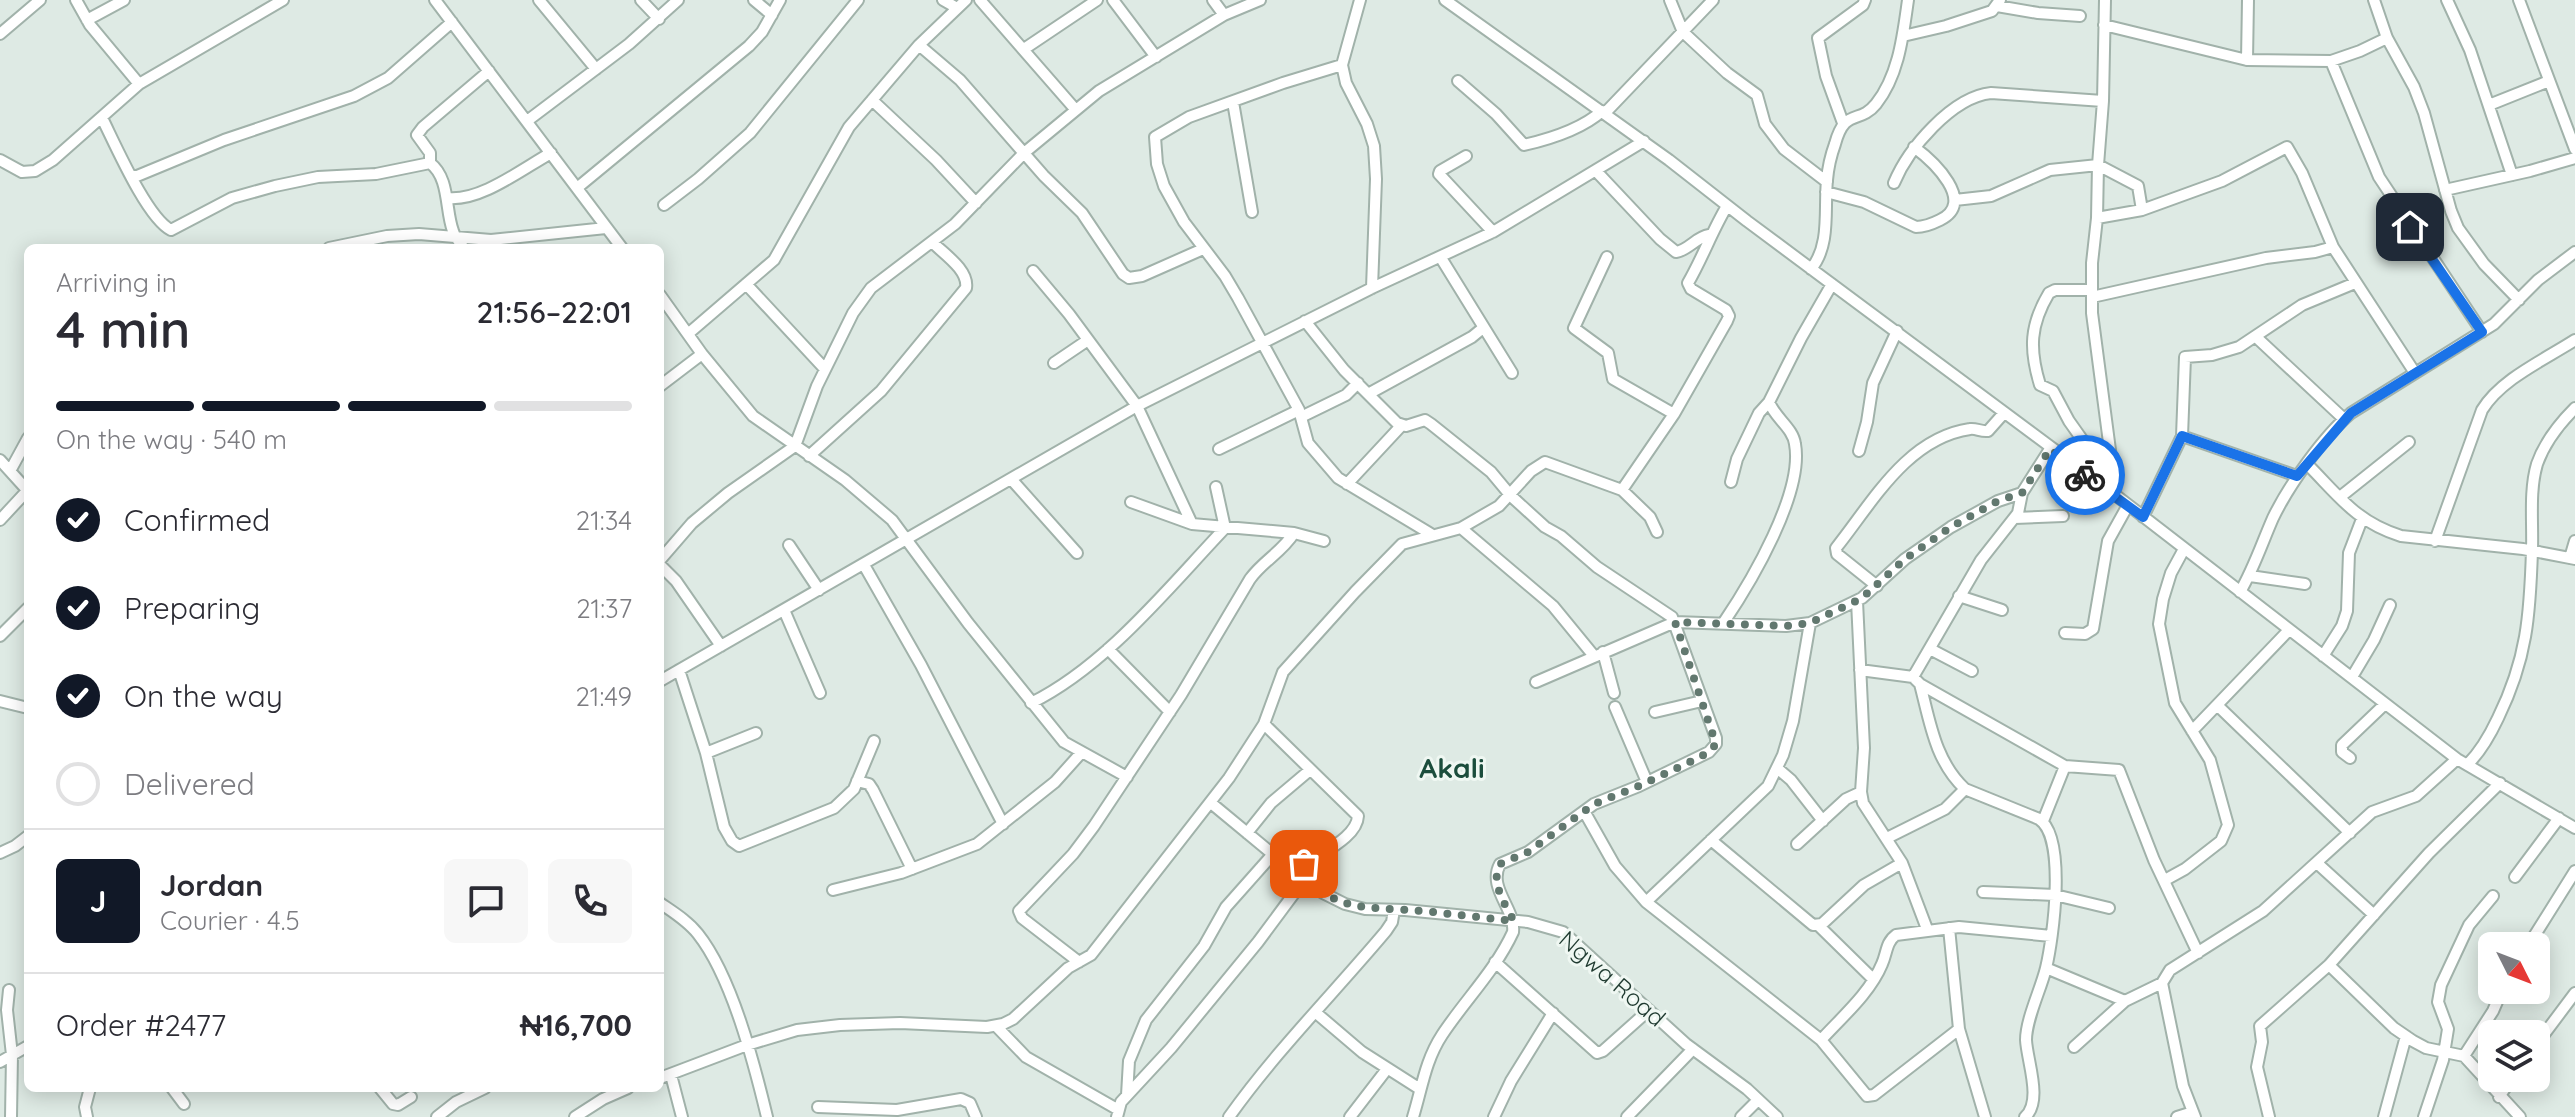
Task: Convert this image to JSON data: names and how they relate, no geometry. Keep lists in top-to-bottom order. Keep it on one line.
{"streets":{"street":["Ngwa Road"]},"districts":["Akali"],"north":"bottom right","page":{"heading":["4 min","Arriving in","21:56–22:01"],"panel":["Jordan","Courier · 4.5","Order #2477","₦16,700"],"bar":"On the way · 540 m","list":[["Confirmed","21:34"],["Preparing","21:37"],["On the way","21:49"],"Delivered"],"round":"J"}}
